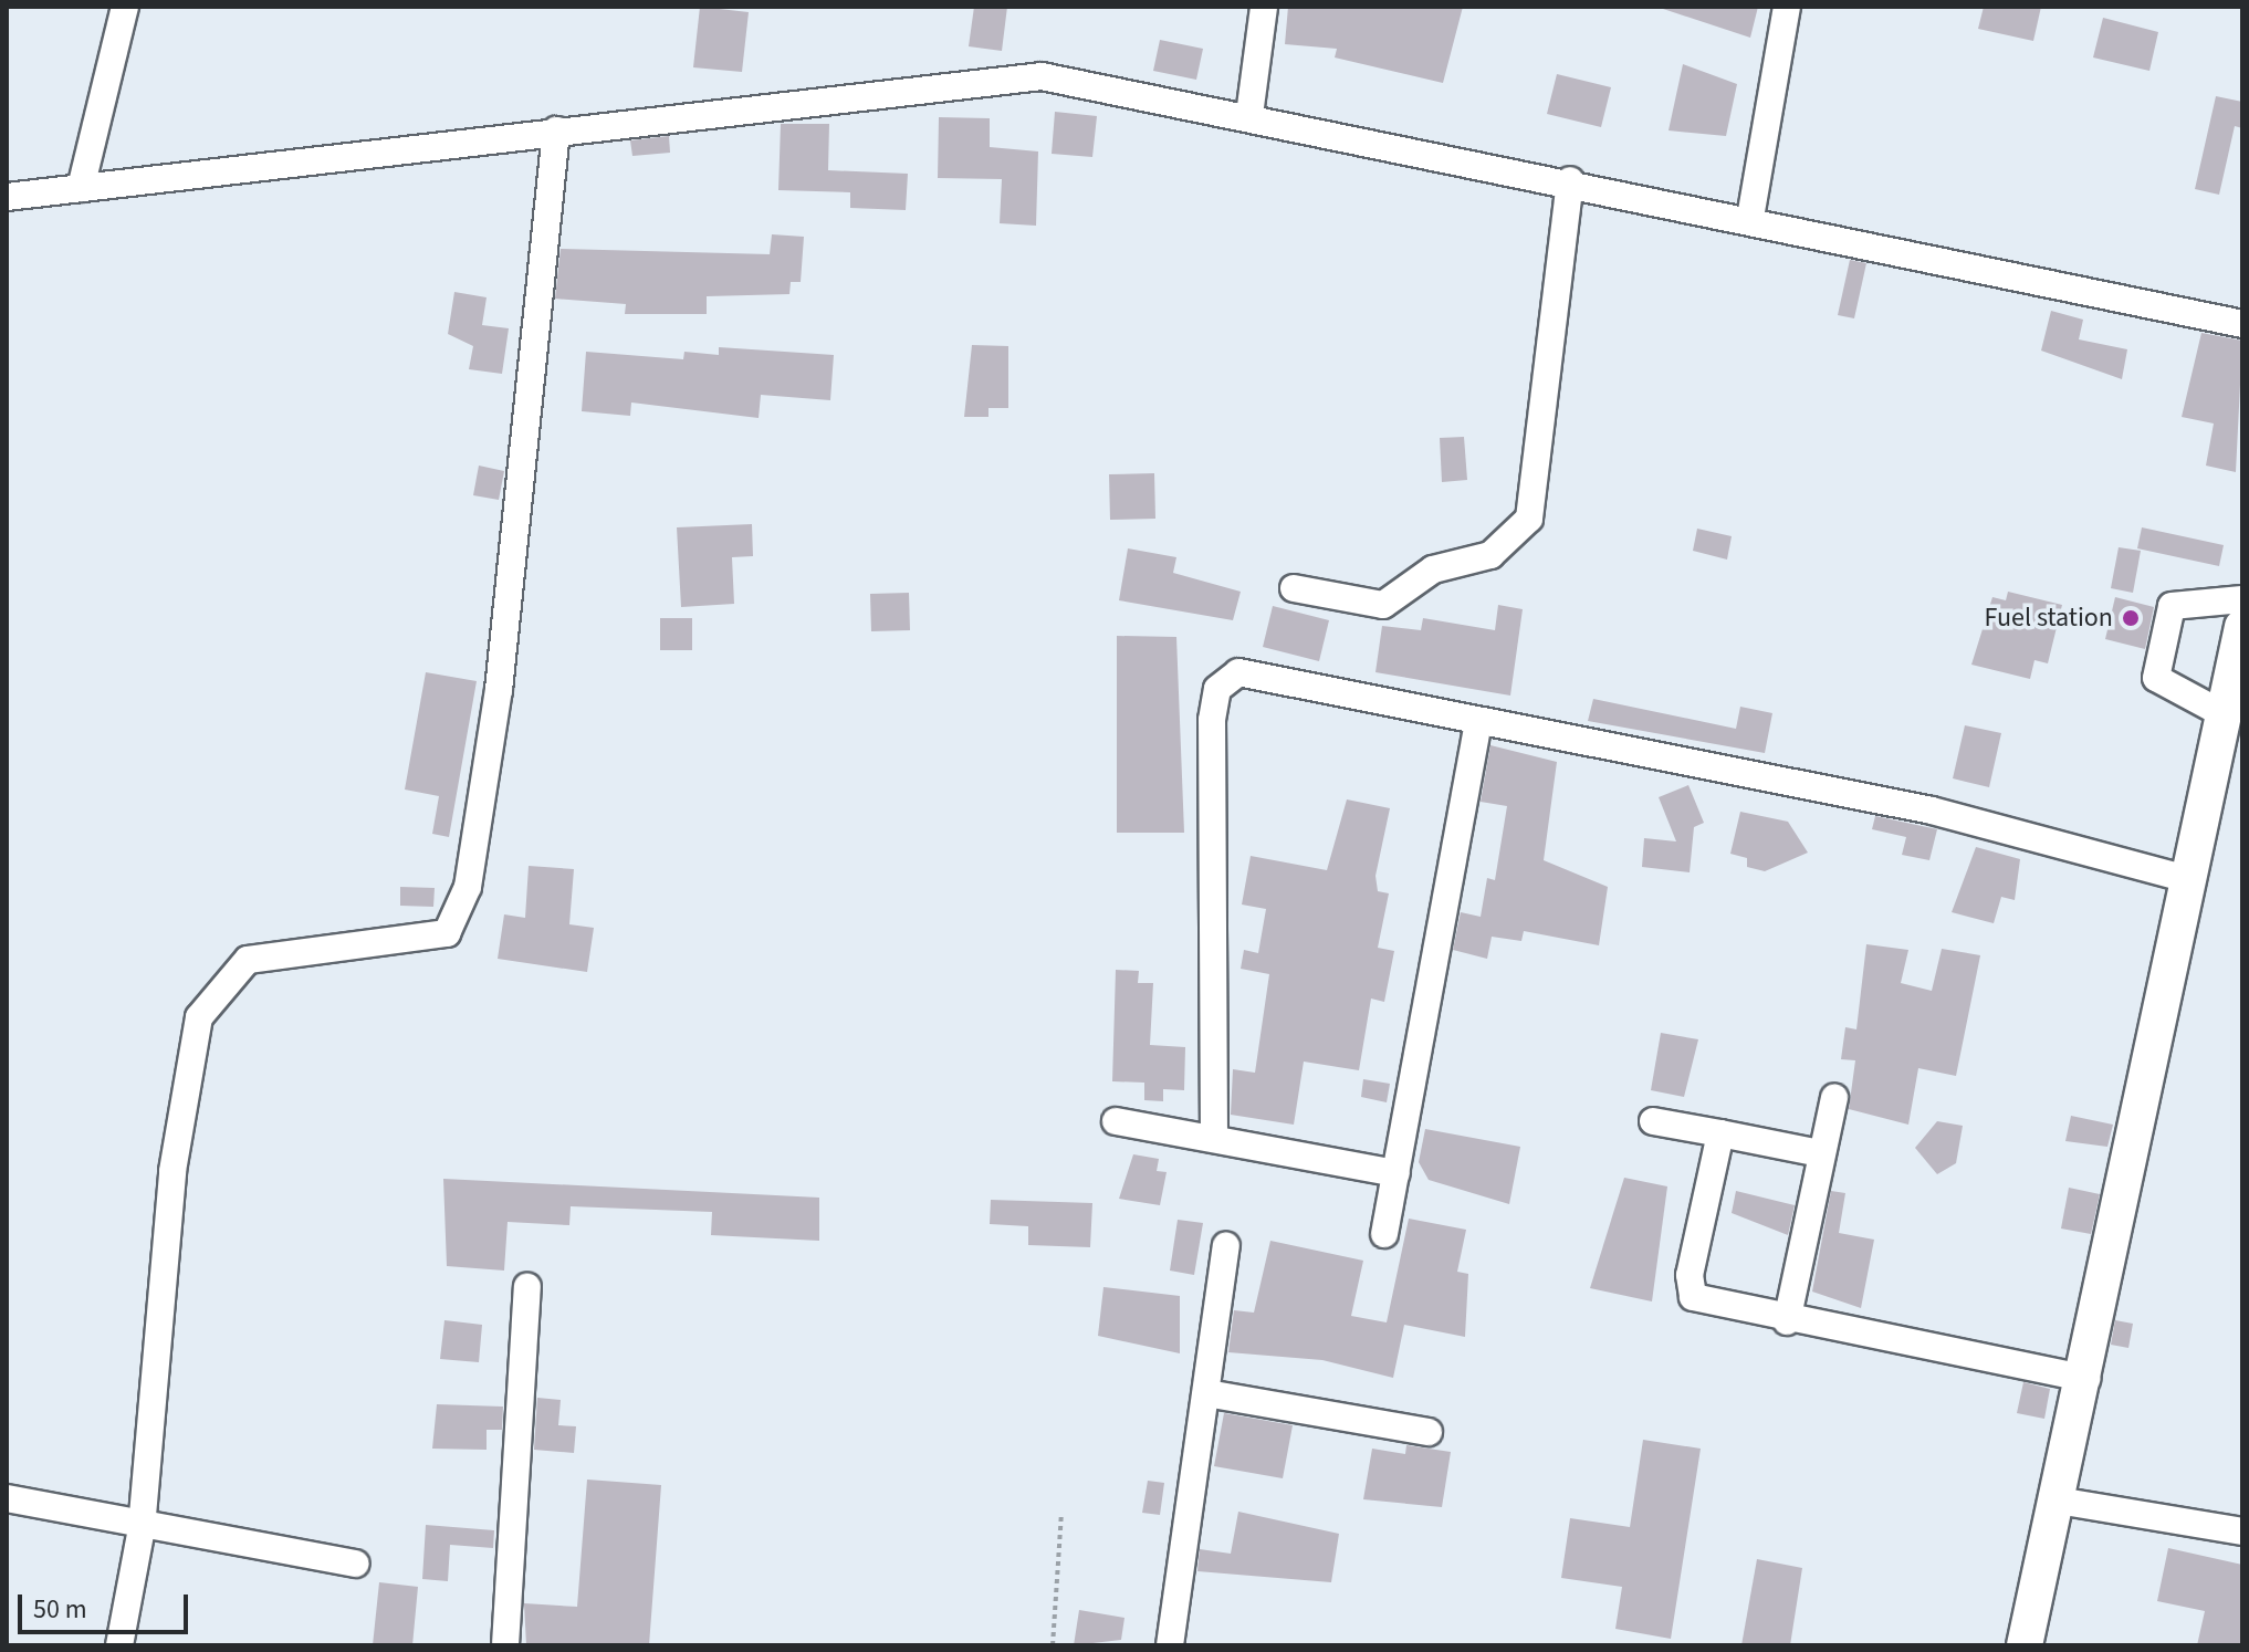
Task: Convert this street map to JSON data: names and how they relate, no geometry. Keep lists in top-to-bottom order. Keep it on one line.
{"places":["Fuel station"],"scale_bar":"50 m"}
